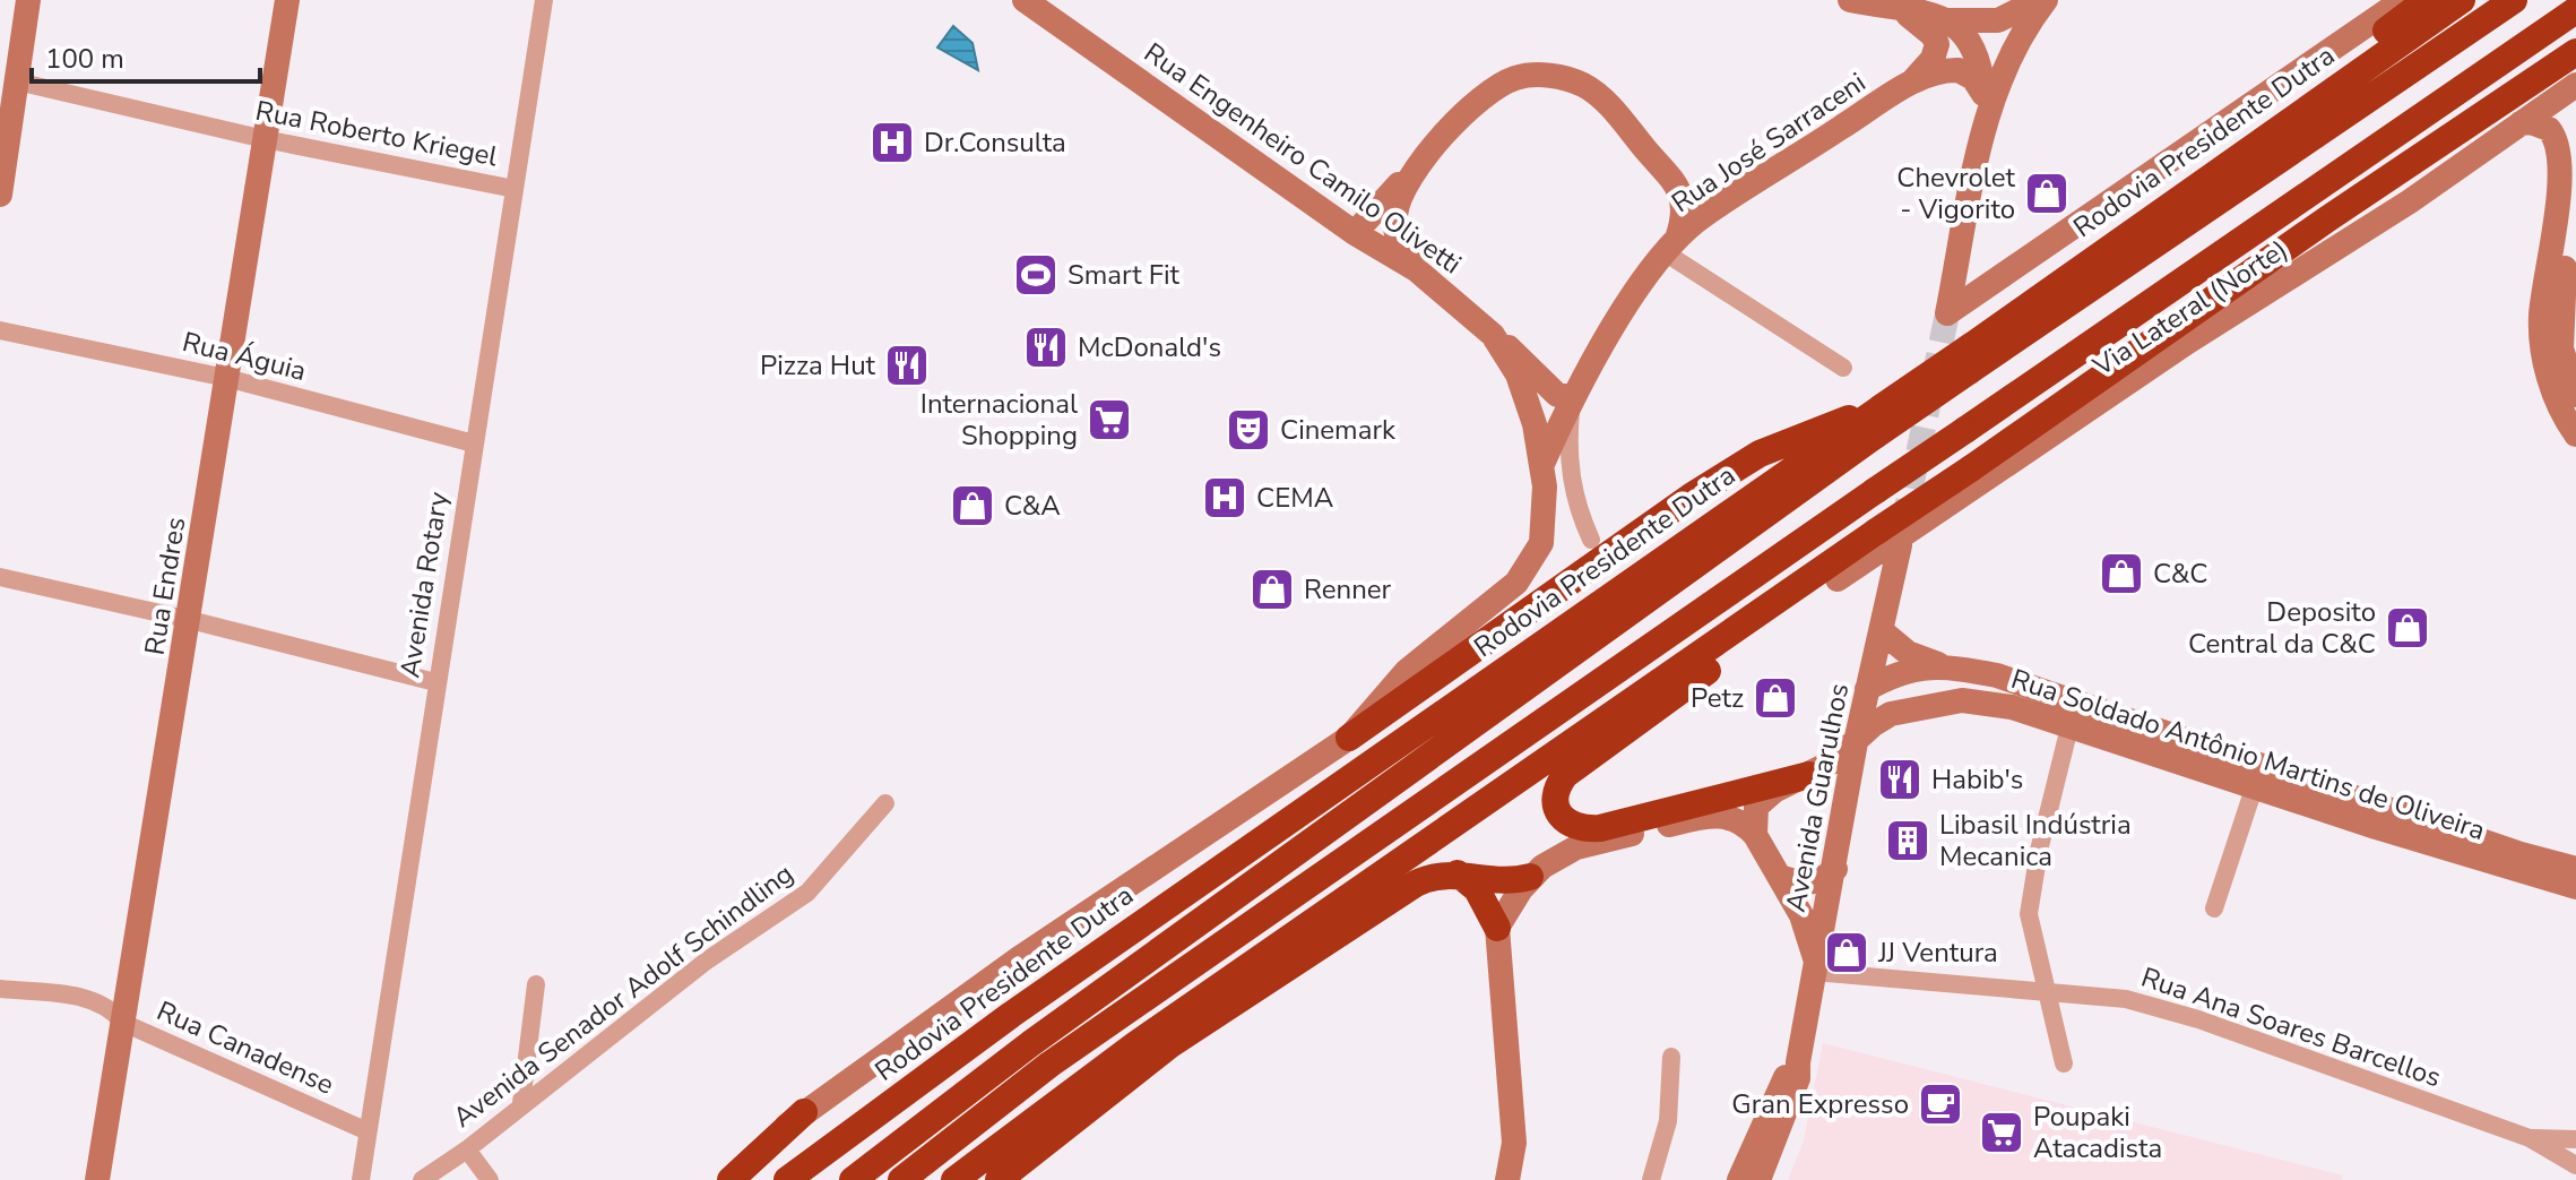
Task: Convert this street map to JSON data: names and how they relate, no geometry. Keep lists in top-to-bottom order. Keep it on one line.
{"streets":{"highway":["Rodovia Presidente Dutra"],"street":["Rua Roberto Kriegel","Rua José Sarraceni","Rua Engenheiro Camilo Olivetti","Via Lateral (Norte)","Rua Águia","Avenida Rotary","Rua Endres","Rua Soldado Antônio Martins de Oliveira","Avenida Guarulhos","Avenida Senador Adolf Schindling","Rua Ana Soares Barcellos","Rua Canadense"]},"crossings":[["Rua Roberto Kriegel","Avenida Rotary"],["Rua Roberto Kriegel","Rua Endres"],["Rua José Sarraceni","Rua Engenheiro Camilo Olivetti"],["Rua Águia","Avenida Rotary"],["Rua Águia","Rua Endres"],["Avenida Rotary","Rua Canadense"],["Rua Endres","Rua Canadense"],["Rua Soldado Antônio Martins de Oliveira","Avenida Guarulhos"],["Avenida Guarulhos","Rua Ana Soares Barcellos"]],"places":{"hospital":["Dr.Consulta","CEMA"],"shop":["Chevrolet - Vigorito","C&A","C&C","Renner","Deposito Central da C&C","Petz","JJ Ventura"],"sports":["Smart Fit"],"restaurant":["McDonald's","Pizza Hut","Habib's"],"supermarket":["Internacional Shopping","Poupaki Atacadista"],"theatre":["Cinemark"],"building":["Libasil Indústria Mecanica"],"cafe":["Gran Expresso"]},"scale_bar":"100 m"}
